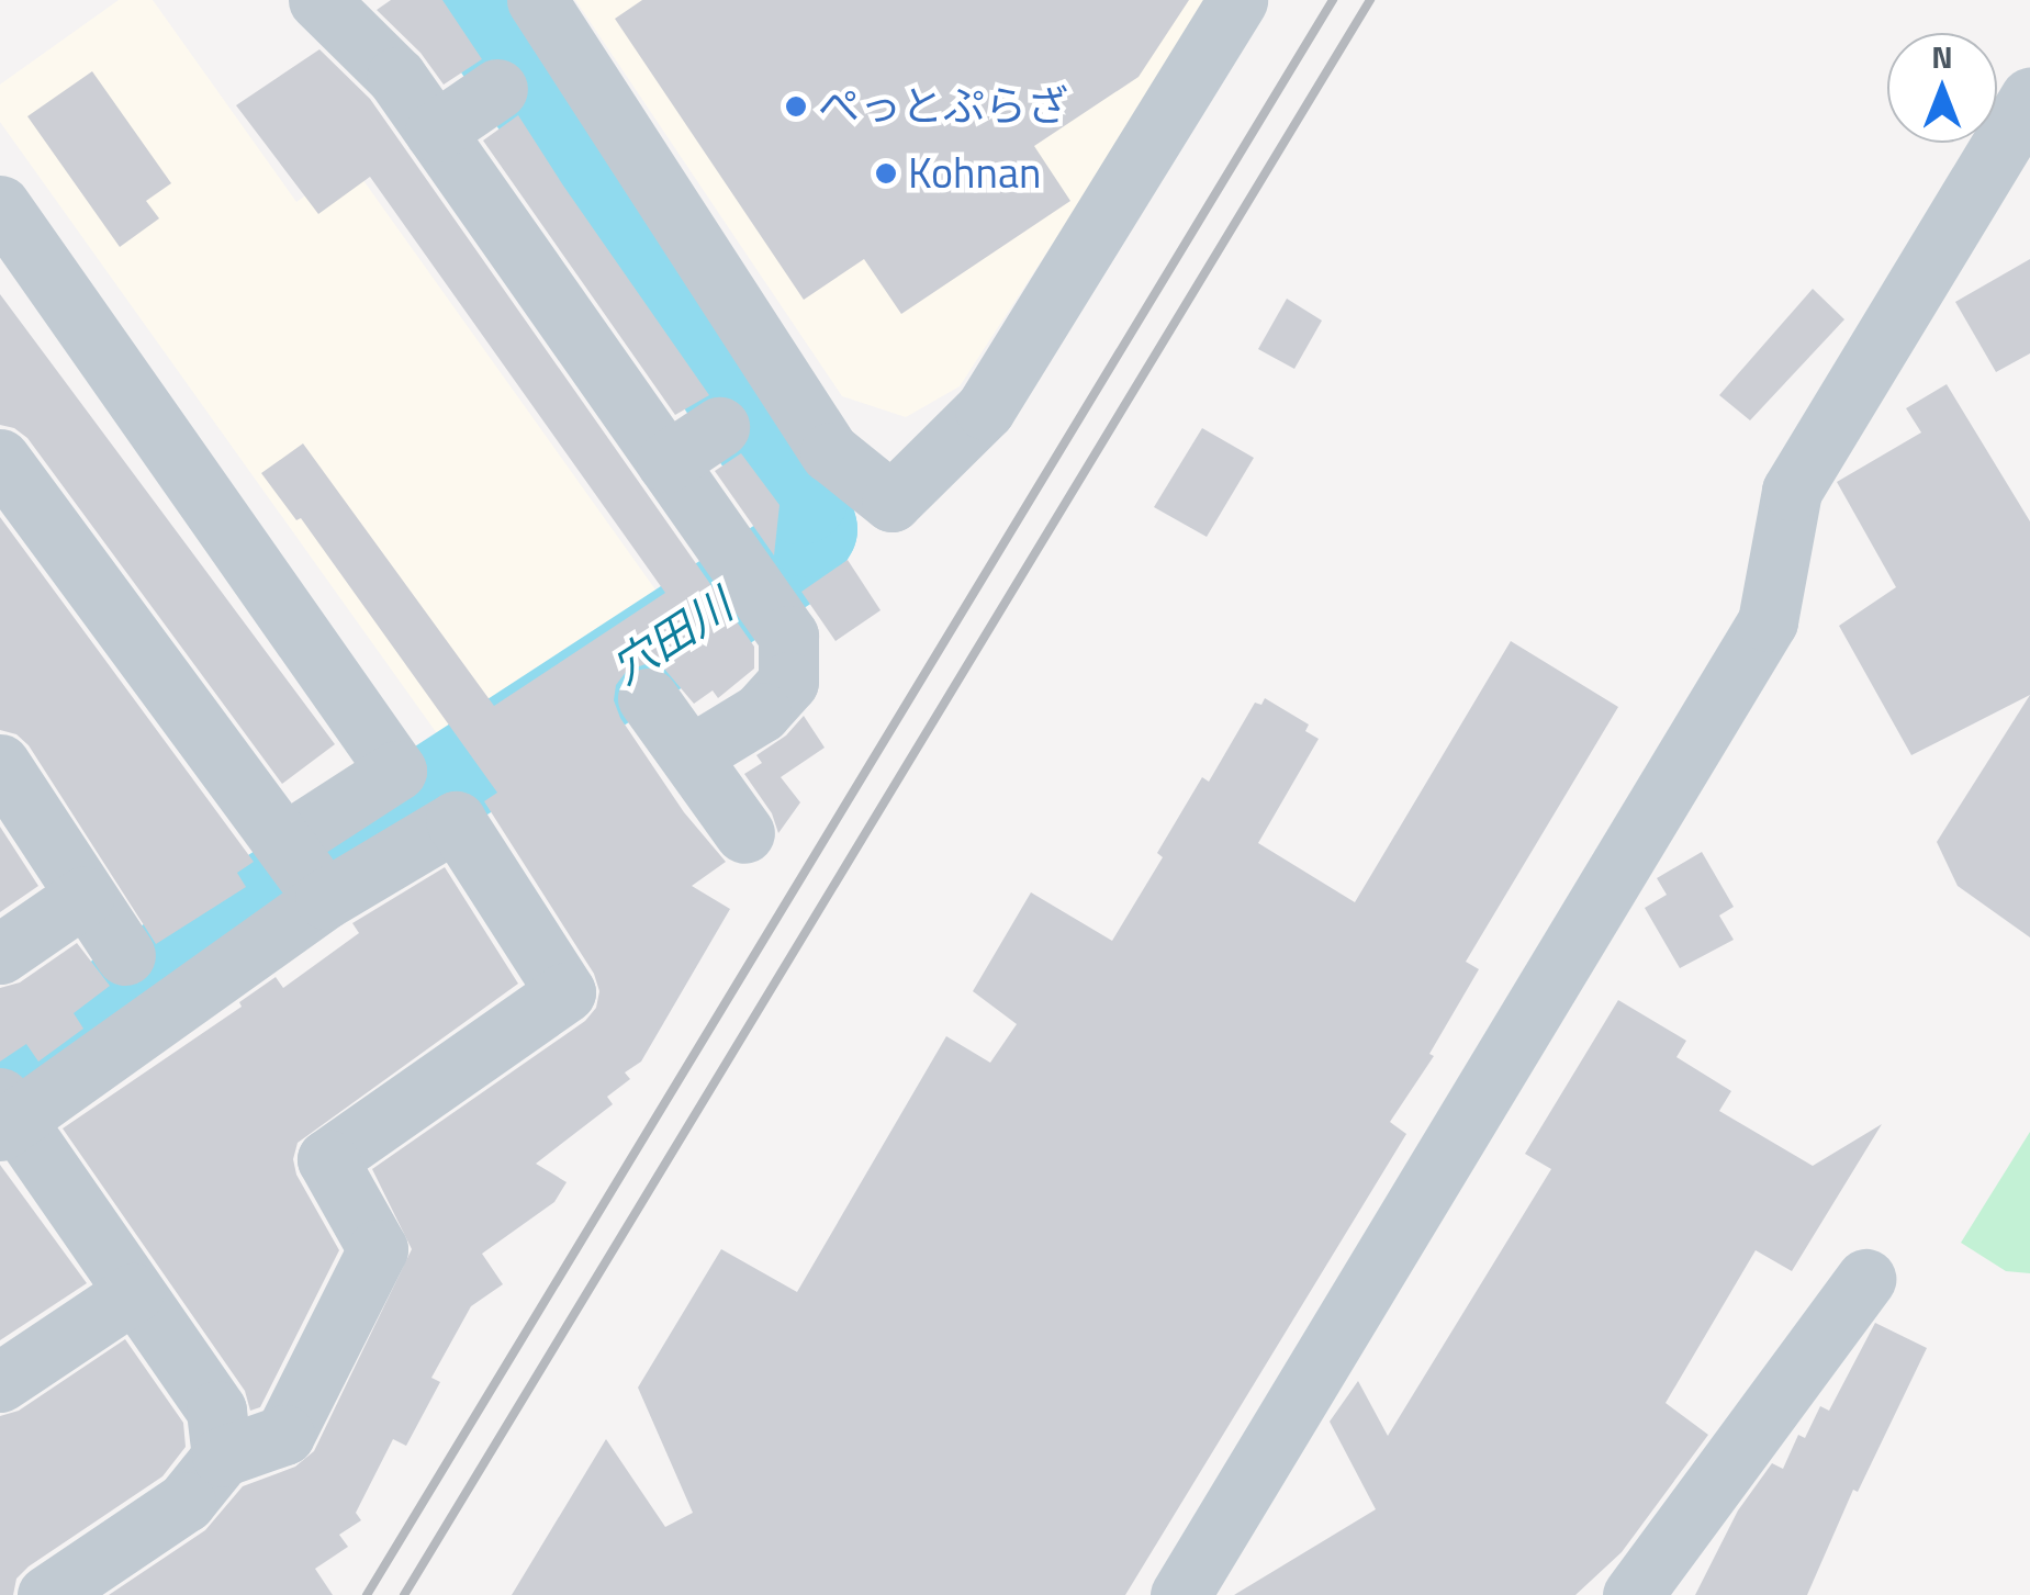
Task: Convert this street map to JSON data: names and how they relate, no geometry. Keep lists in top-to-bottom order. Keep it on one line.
{"water":["穴田川"],"places":["ぺっとぷらざ","Kohnan"],"north":"top"}
